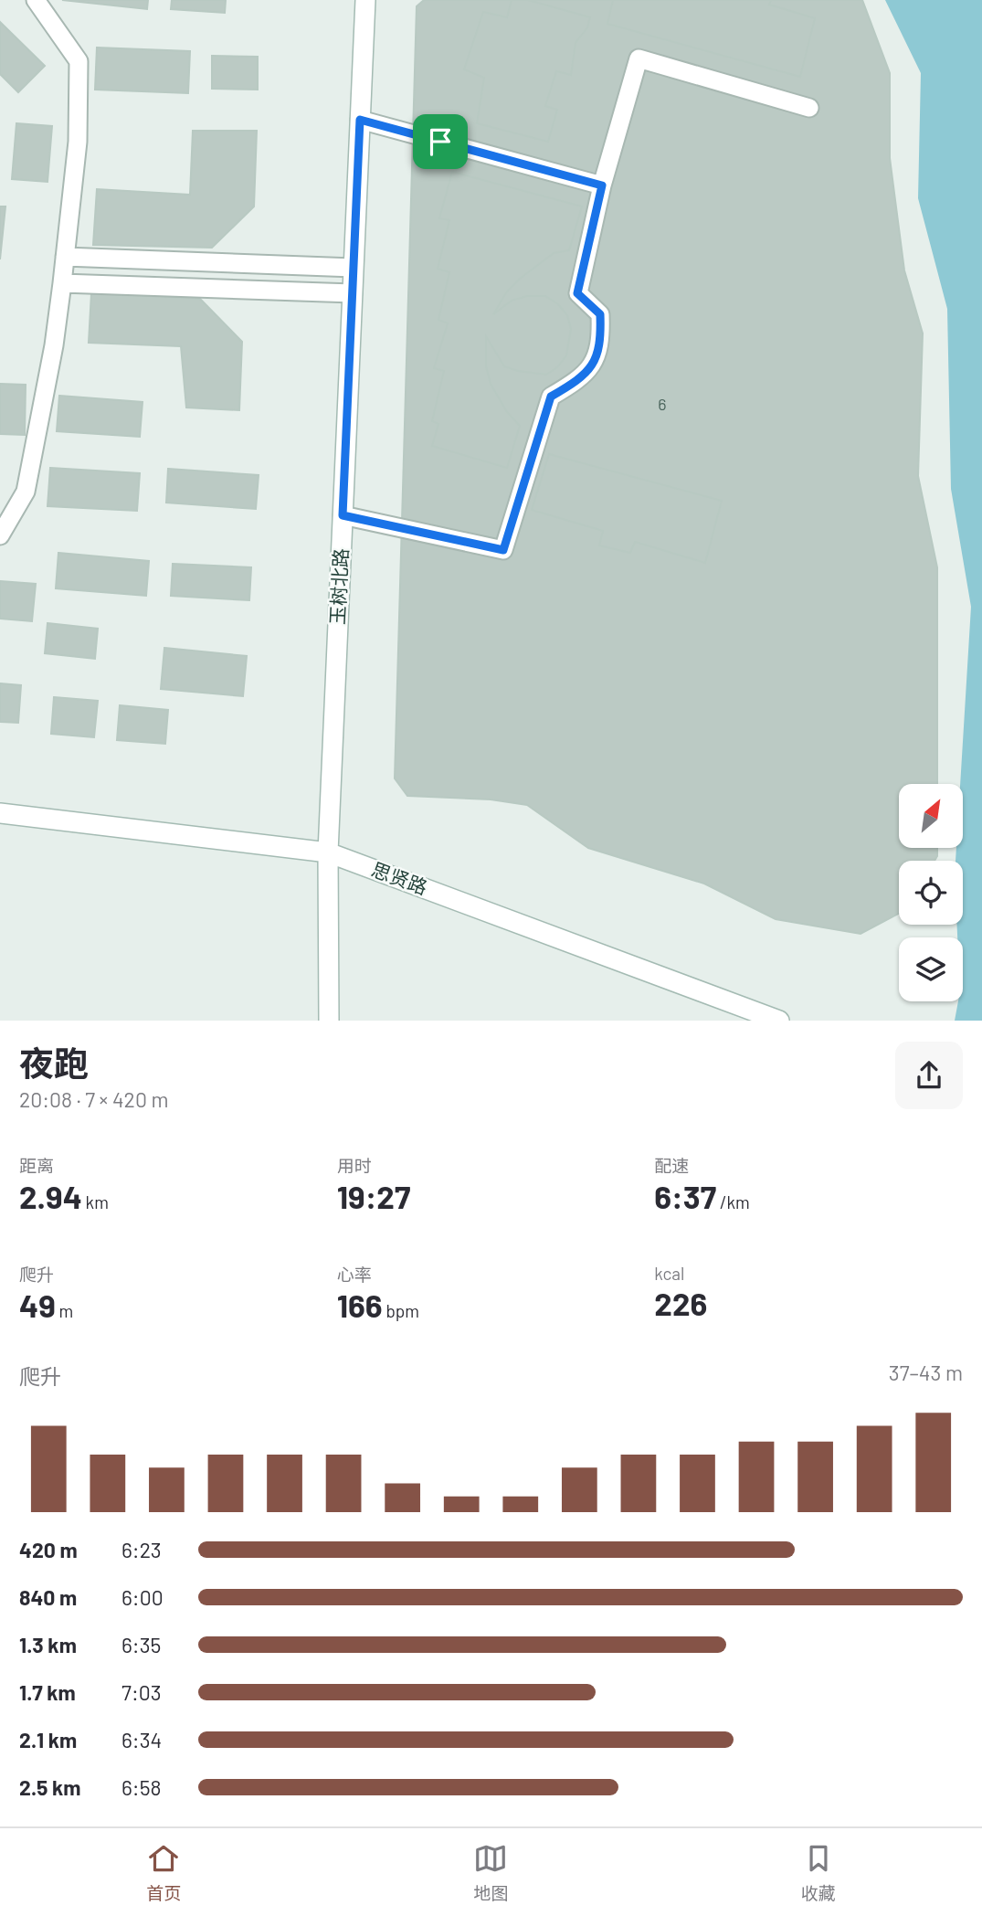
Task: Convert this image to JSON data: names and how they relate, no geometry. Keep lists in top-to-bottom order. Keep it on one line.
{"streets":{"main road":["玉树北路","思贤路"]},"crossings":[["玉树北路","思贤路"]],"house_numbers":["6"],"north":"top right","page":{"heading":["夜跑","20:08 · 7 × 420 m"],"stats":[["距离","2.94 km"],["用时","19:27"],["配速","6:37 /km"],["爬升","49 m"],["心率","166 bpm"],["kcal","226"]],"chart":["爬升","37–43 m"],"list":[{"name":"420 m","note":"6:23"},{"name":"840 m","note":"6:00"},{"name":"1.3 km","note":"6:35"},{"name":"1.7 km","note":"7:03"},{"name":"2.1 km","note":"6:34"},{"name":"2.5 km","note":"6:58"}],"tabs":["首页","地图","收藏"]}}
